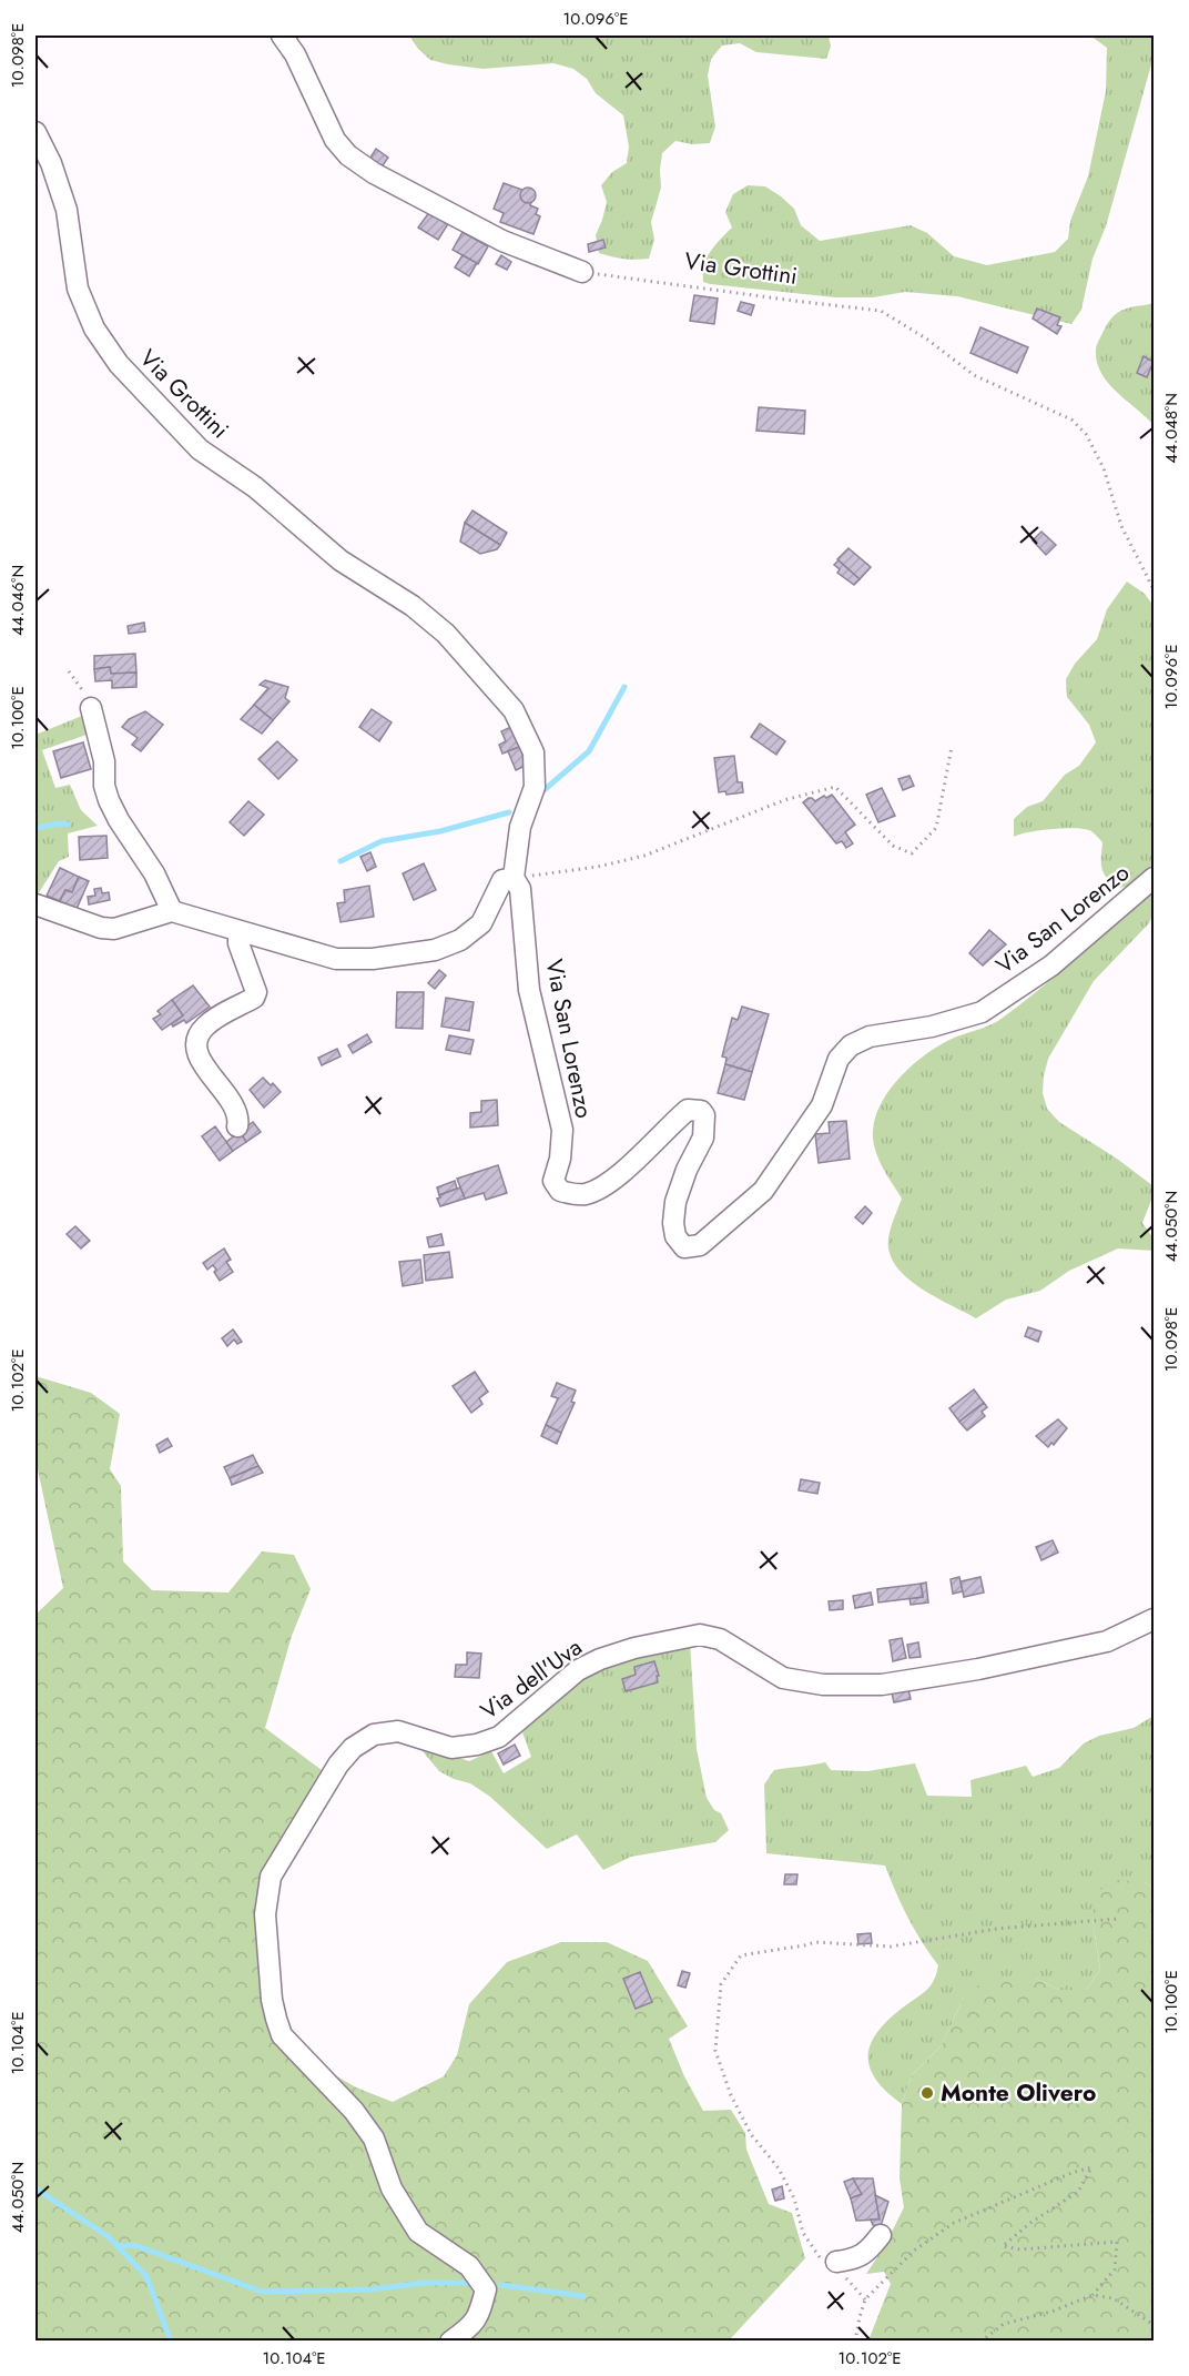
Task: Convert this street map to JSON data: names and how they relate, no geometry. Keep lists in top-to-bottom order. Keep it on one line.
{"streets":{"street":["Via Grottini","Via San Lorenzo","Via dell'Uva"]},"crossings":[["Via Grottini","Via San Lorenzo"]],"places":["Monte Olivero"],"coordinates":["10.096°E","10.098°E","44.048°N","44.046°N","10.100°E","44.050°N","10.102°E","10.104°E"]}
